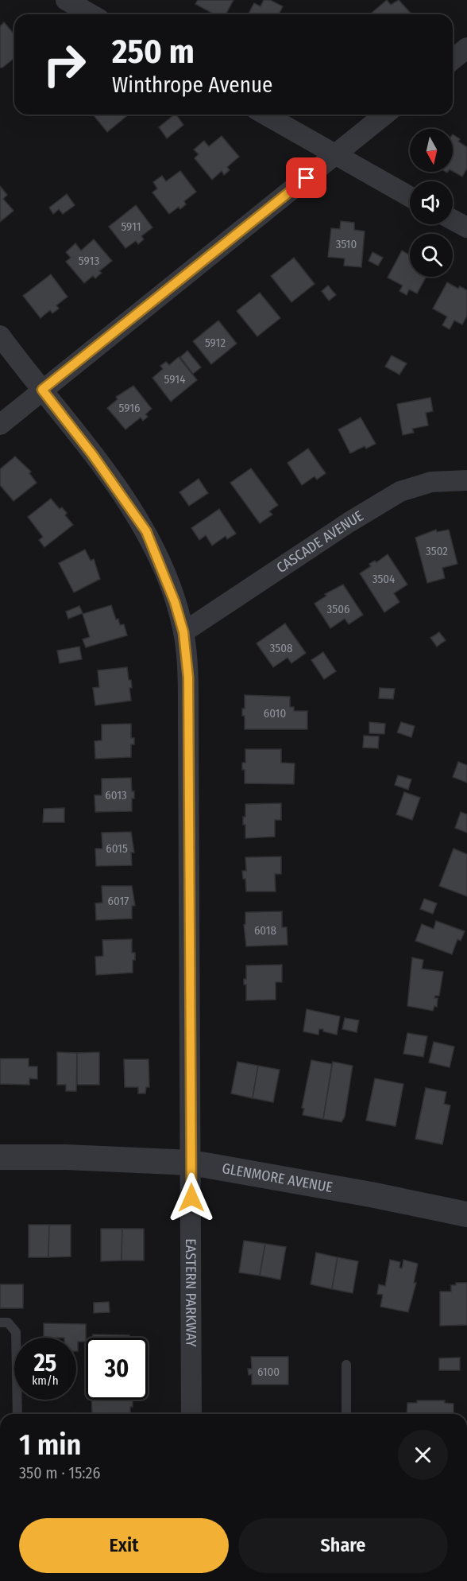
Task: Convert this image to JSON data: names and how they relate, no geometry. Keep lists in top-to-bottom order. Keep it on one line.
{"streets":{"street":["CASCADE AVENUE","GLENMORE AVENUE","EASTERN PARKWAY"]},"crossings":[["CASCADE AVENUE","EASTERN PARKWAY"],["GLENMORE AVENUE","EASTERN PARKWAY"]],"house_numbers":["5911","3510","5913","5912","5914","5916","3502","3504","3506","3508","6010","6013","6015","6017","6018","6100"],"north":"bottom","page":{"turn":["250 m","Winthrope Avenue"],"speed":"25 km/h","limit":"30","heading":["1 min","350 m · 15:26"],"buttons":["Exit","Share"]}}
